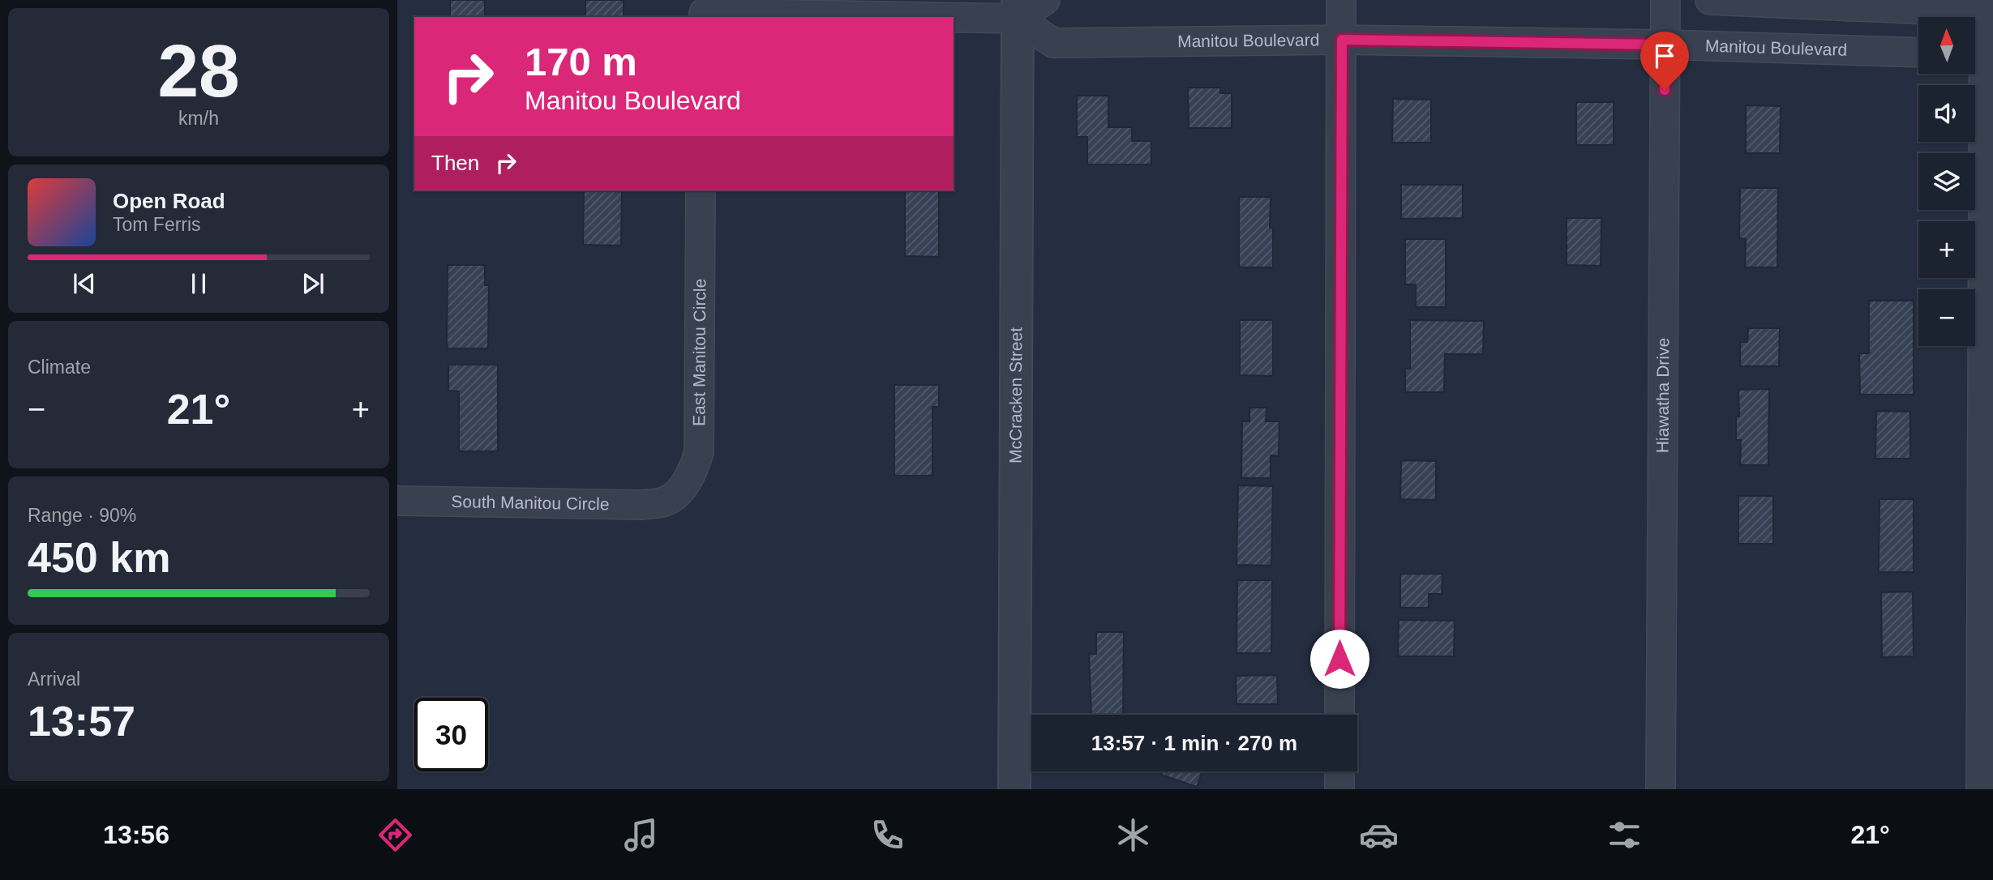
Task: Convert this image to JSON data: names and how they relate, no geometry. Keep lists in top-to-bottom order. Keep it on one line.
{"streets":{"street":["Manitou Boulevard","East Manitou Circle","McCracken Street","Hiawatha Drive","South Manitou Circle"]},"crossings":[["Manitou Boulevard","McCracken Street"],["Manitou Boulevard","Hiawatha Drive"],["East Manitou Circle","South Manitou Circle"]],"north":"top","page":{"tile":[["28","km/h"],"Climate",["Range · 90%","450 km"],["Arrival","13:57"]],"map_buttons":["+","−"],"turn":["170 m","Manitou Boulevard"],"then":"Then","song":["Open Road","Tom Ferris"],"heat":["−","21°","+"],"limit":"30","trip":"13:57 · 1 min · 270 m","tabs":["13:56","21°"]}}
